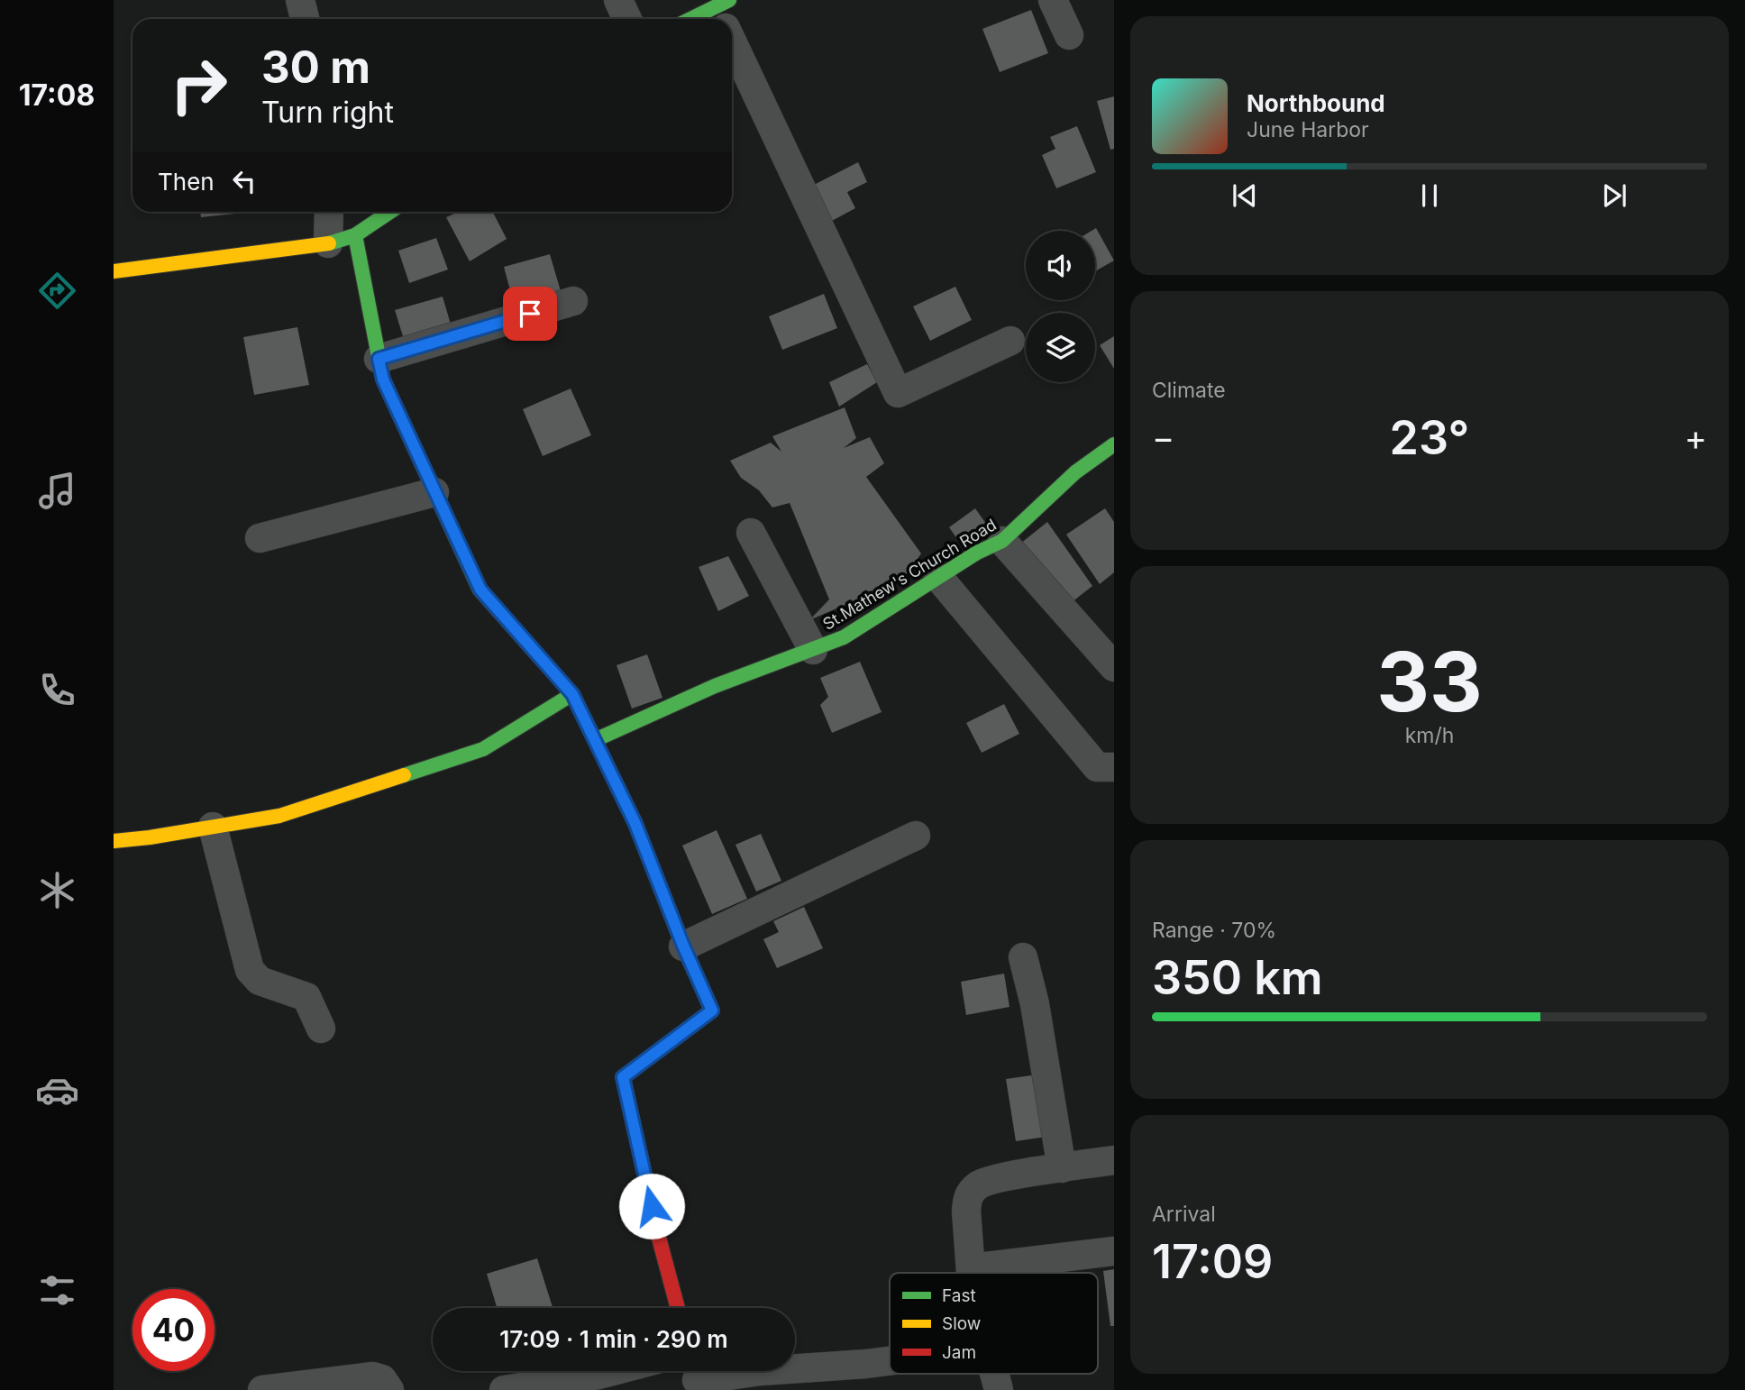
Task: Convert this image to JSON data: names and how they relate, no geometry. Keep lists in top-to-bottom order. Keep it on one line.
{"streets":{"street":["St.Mathew's Church Road"]},"legend":["Fast","Slow","Jam"],"page":{"tabs":"17:08","turn":["30 m","Turn right"],"song":["Northbound","June Harbor"],"then":"Then","tile":["Climate",["33","km/h"],["Range · 70%","350 km"],["Arrival","17:09"]],"heat":["−","23°","+"],"limit":"40","trip":"17:09 · 1 min · 290 m"}}
